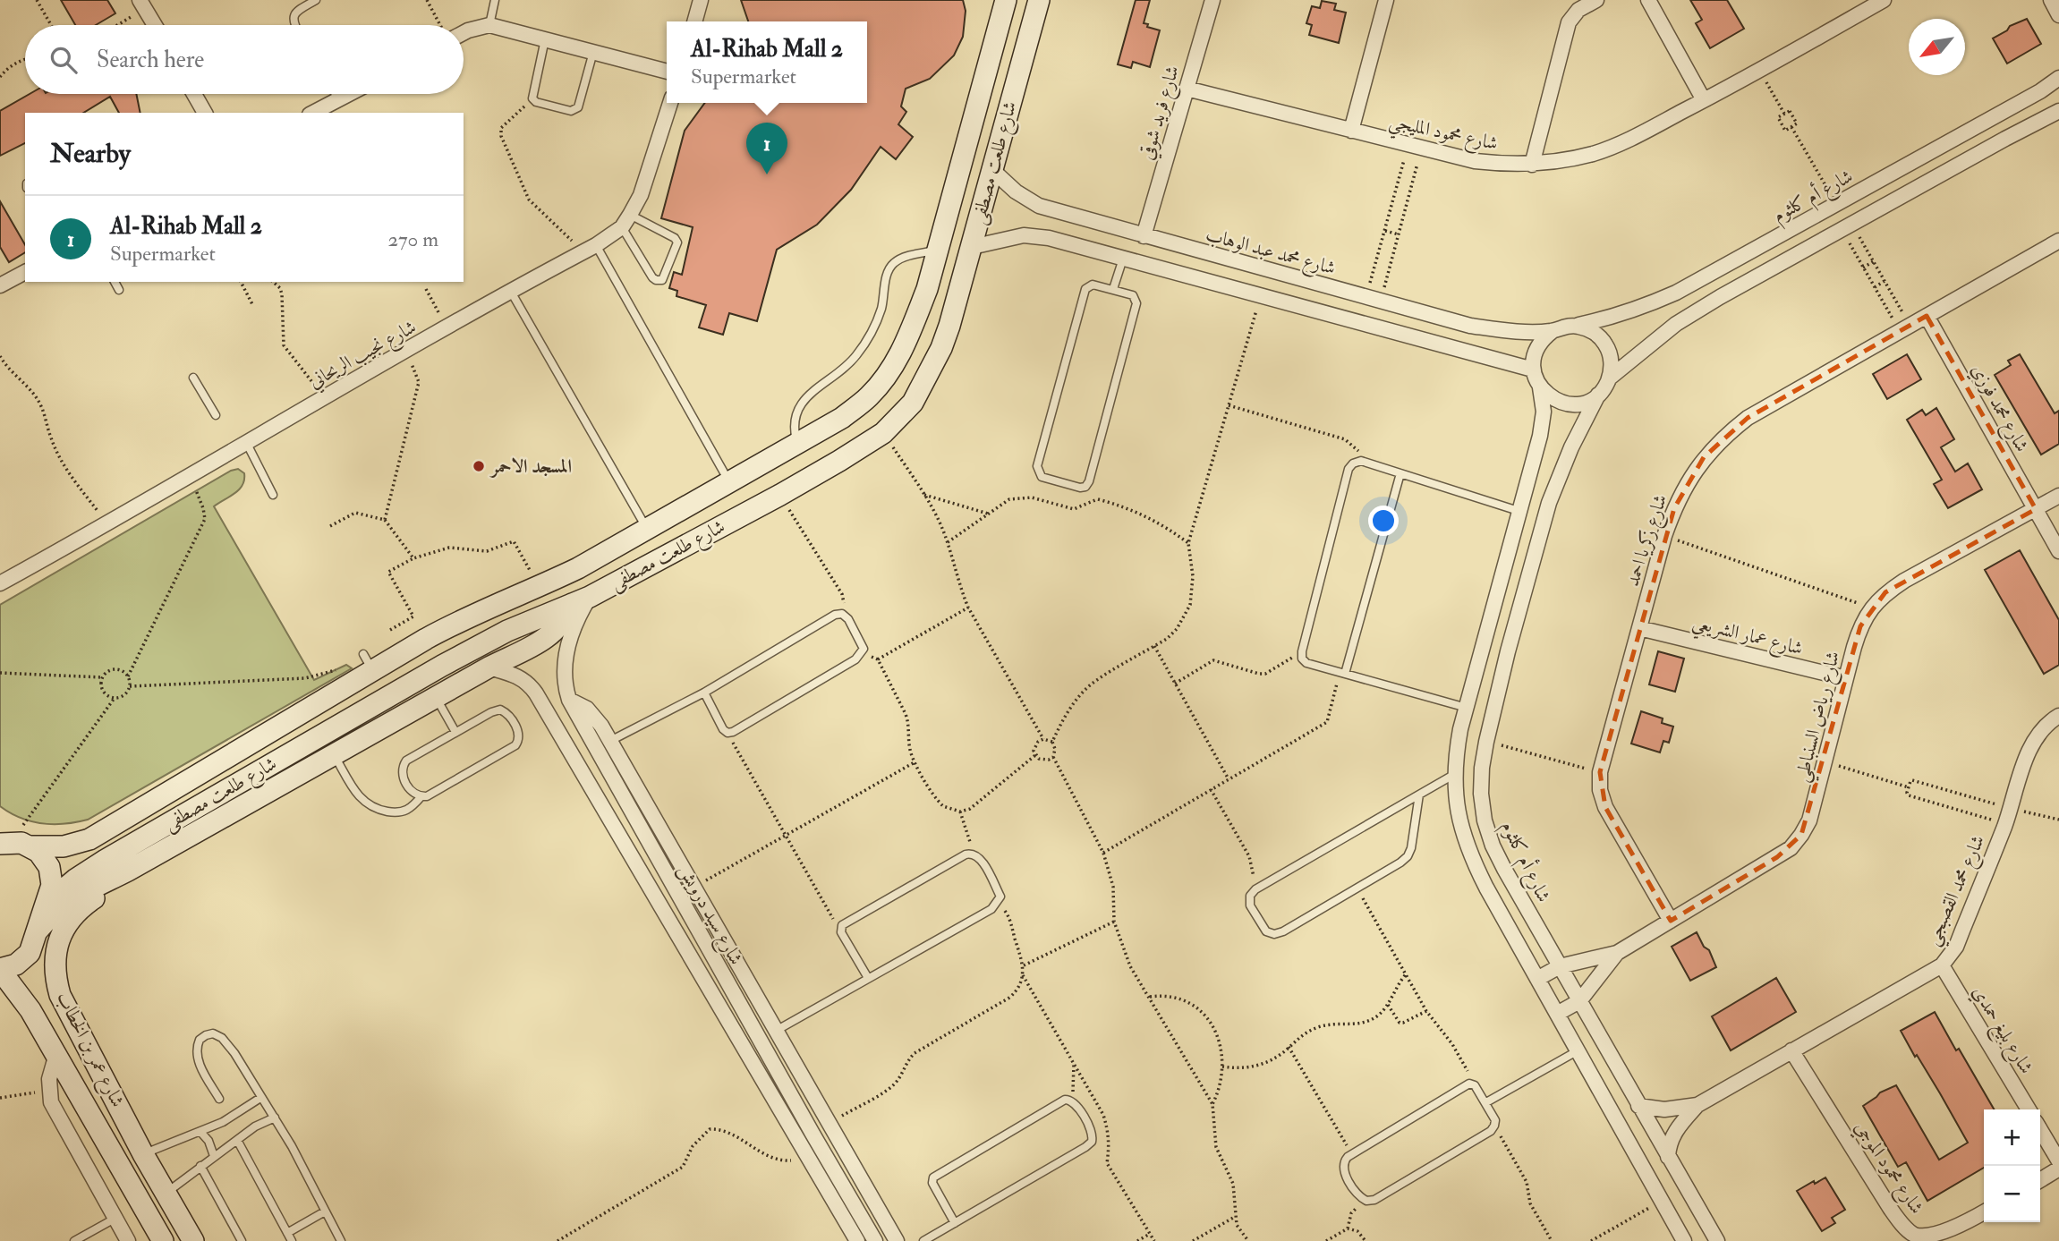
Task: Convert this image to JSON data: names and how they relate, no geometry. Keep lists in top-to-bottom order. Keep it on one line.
{"streets":{"street":["شارع فريد شوقي","شارع محمود المليجي","شارع طلعت مصطفى","شارع أم كلثوم","شارع محمد عبد الوهاب","شارع نجيب الريحاني","شارع محمد فوزي","شارع زكريا احمد","شارع عمار الشريعي","شارع رياض السنباطي","شارع محمد القصبجي","شارع سيد درويش","شارع بليغ حمدي","شارع عمر بن الخطاب","شارع محمود الموجي"]},"crossings":[["شارع فريد شوقي","شارع محمود المليجي"],["شارع فريد شوقي","شارع محمد عبد الوهاب"],["شارع طلعت مصطفى","شارع محمد عبد الوهاب"],["شارع طلعت مصطفى","شارع سيد درويش"],["شارع أم كلثوم","شارع محمد عبد الوهاب"],["شارع أم كلثوم","شارع رياض السنباطي"],["شارع أم كلثوم","شارع محمد القصبجي"],["شارع محمد فوزي","شارع زكريا احمد"],["شارع محمد فوزي","شارع رياض السنباطي"],["شارع زكريا احمد","شارع عمار الشريعي"],["شارع زكريا احمد","شارع رياض السنباطي"],["شارع عمار الشريعي","شارع رياض السنباطي"],["شارع محمد القصبجي","شارع بليغ حمدي"],["شارع محمد القصبجي","شارع محمود الموجي"]],"places":["المسجد الاحمر"],"north":"bottom left","page":{"popup":["Al-Rihab Mall 2","Supermarket"],"search":"Search here","heading":"Nearby","pins":"1","list":[{"mark":"1","name":"Al-Rihab Mall 2","note":"Supermarket","value":"270 m"}],"map_buttons":["+","−"]}}
